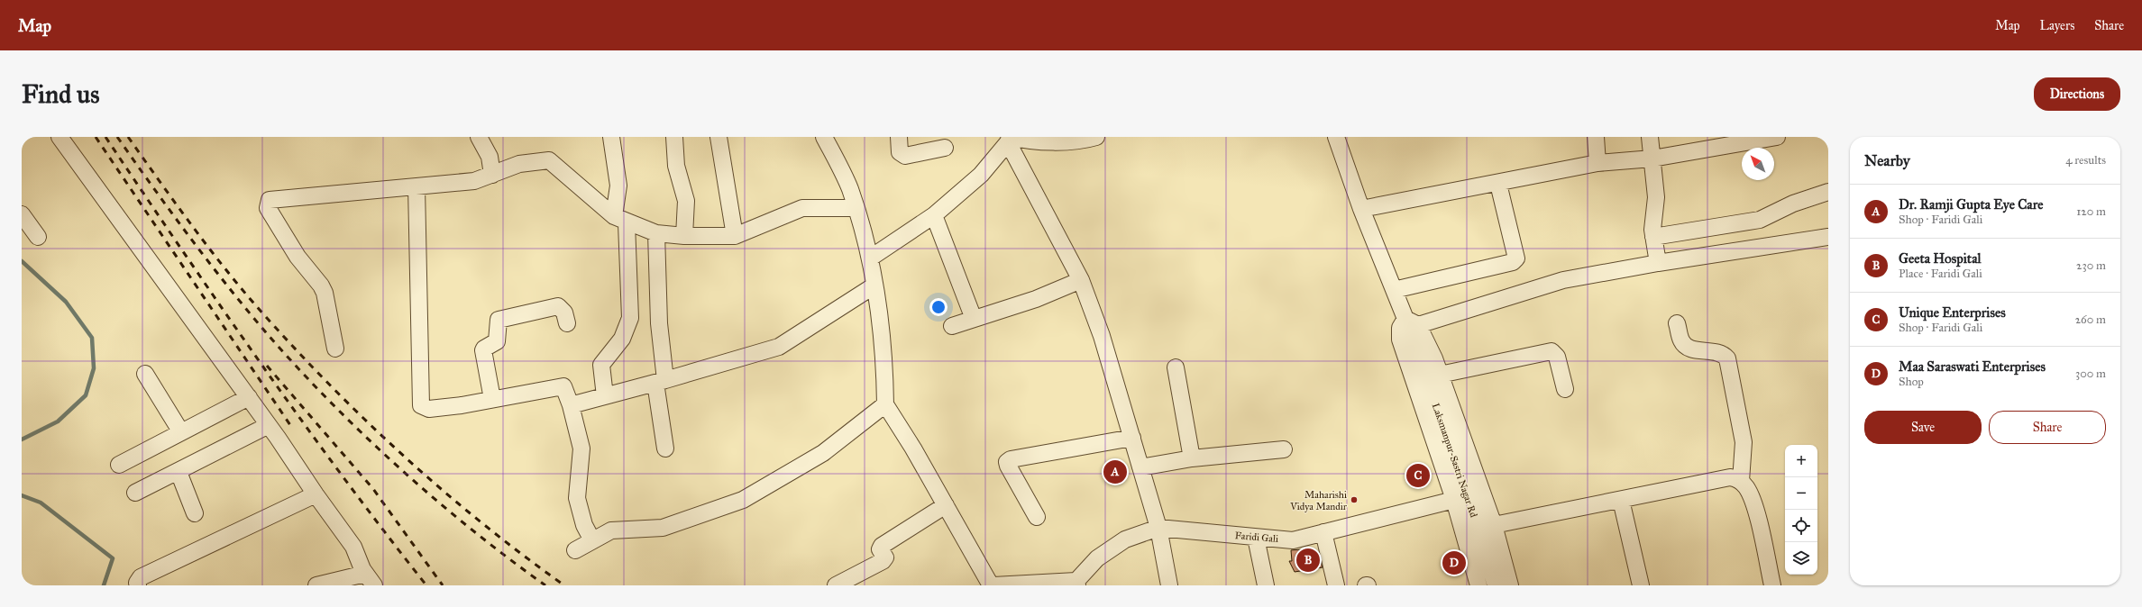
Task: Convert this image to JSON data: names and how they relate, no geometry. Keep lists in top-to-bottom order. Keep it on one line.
{"streets":{"street":["Laksmanpur-Sastri Nagar Rd","Faridi Gali"]},"places":["Maharishi Vidya Mandir"],"north":"top left","page":{"header":"Map","nav":["Map","Layers","Share"],"buttons":["Directions",["Save","Share"]],"title":"Find us","heading":["Nearby","4 results"],"list":[{"mark":"A","name":"Dr. Ramji Gupta Eye Care","note":"Shop · Faridi Gali","value":"120 m"},{"mark":"B","name":"Geeta Hospital","note":"Place · Faridi Gali","value":"230 m"},{"mark":"C","name":"Unique Enterprises","note":"Shop · Faridi Gali","value":"260 m"},{"mark":"D","name":"Maa Saraswati Enterprises","note":"Shop","value":"300 m"}],"map_buttons":["+","−"],"pins":["A","C","B","D"]}}
